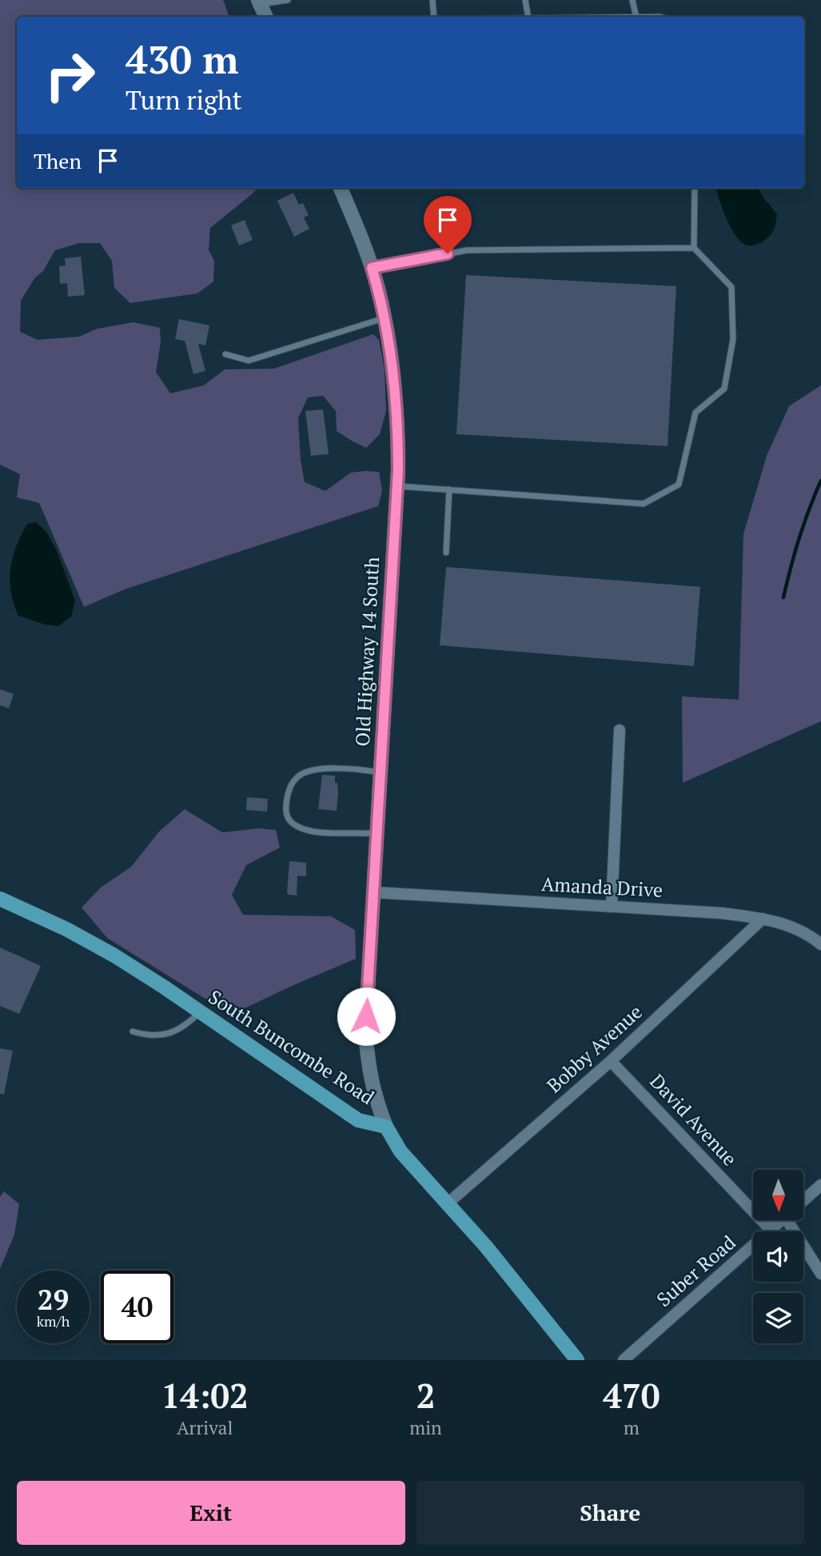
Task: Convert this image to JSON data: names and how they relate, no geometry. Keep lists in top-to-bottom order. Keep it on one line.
{"streets":{"main road":["South Buncombe Road"],"street":["Old Highway 14 South","Amanda Drive","Bobby Avenue","David Avenue","Suber Road"]},"crossings":[["Old Highway 14 South","Amanda Drive"],["Old Highway 14 South","South Buncombe Road"],["Amanda Drive","Bobby Avenue"],["South Buncombe Road","Bobby Avenue"],["Bobby Avenue","David Avenue"],["David Avenue","Suber Road"]],"north":"bottom","page":{"turn":["430 m","Turn right"],"then":"Then","speed":"29 km/h","limit":"40","eta":["14:02","Arrival","2","min","470","m"],"buttons":["Exit","Share"]}}
